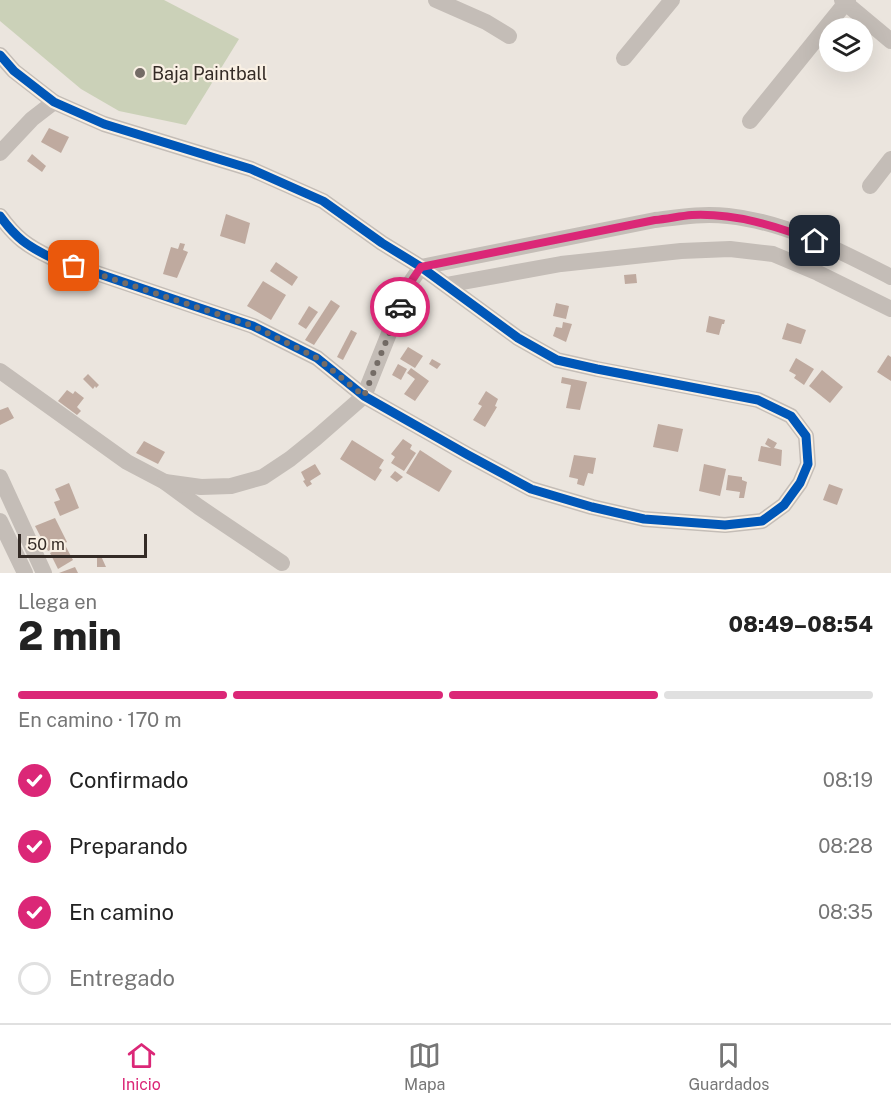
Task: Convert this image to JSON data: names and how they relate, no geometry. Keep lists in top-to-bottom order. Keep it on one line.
{"places":["Baja Paintball"],"scale_bar":"50 m","page":{"scale":"50 m","heading":["2 min","Llega en","08:49–08:54"],"bar":"En camino · 170 m","list":[["Confirmado","08:19"],["Preparando","08:28"],["En camino","08:35"],"Entregado"],"tabs":["Inicio","Mapa","Guardados"]}}
